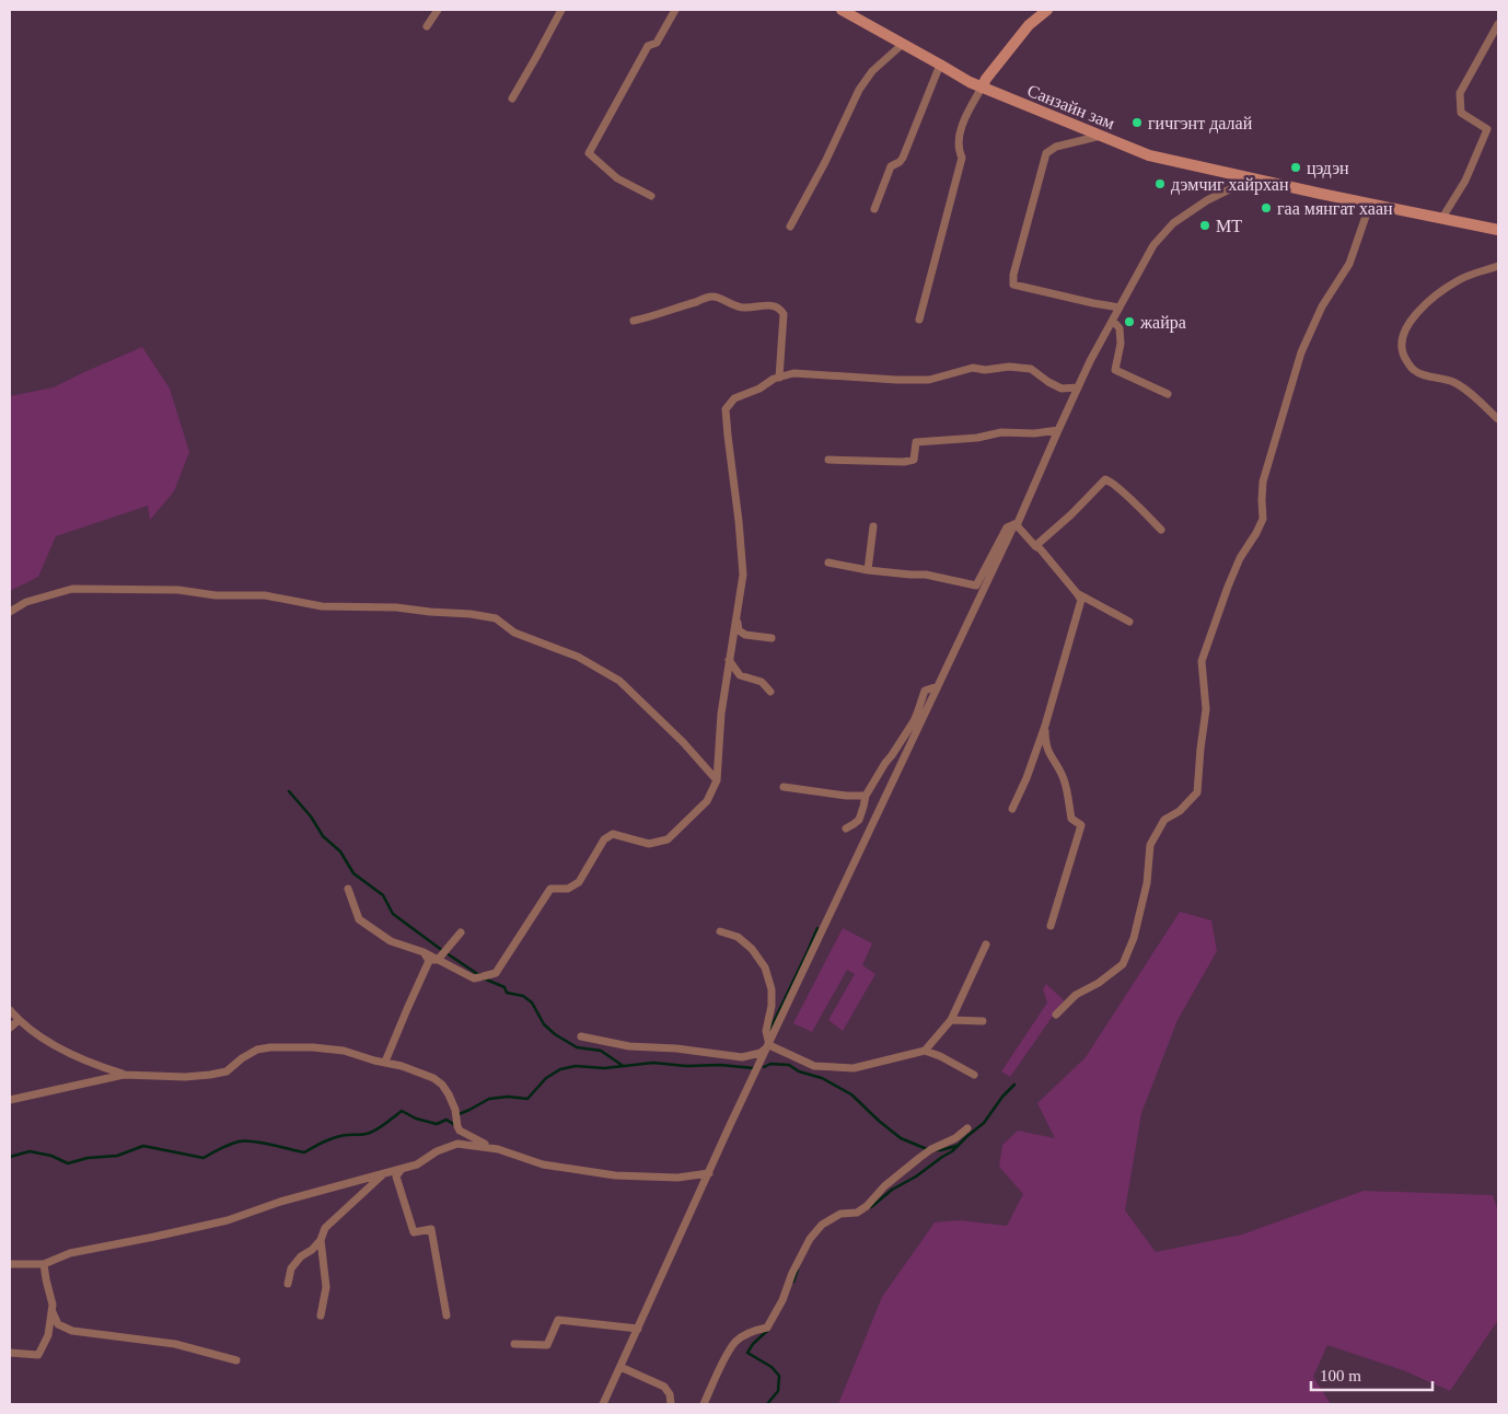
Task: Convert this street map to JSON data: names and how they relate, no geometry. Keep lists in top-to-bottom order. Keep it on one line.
{"streets":{"main road":["Санзайн зам"]},"places":["гичгэнт далай","цэдэн","дэмчиг хайрхан","гаа мянгат хаан","MT","жайра"],"scale_bar":"100 m"}
